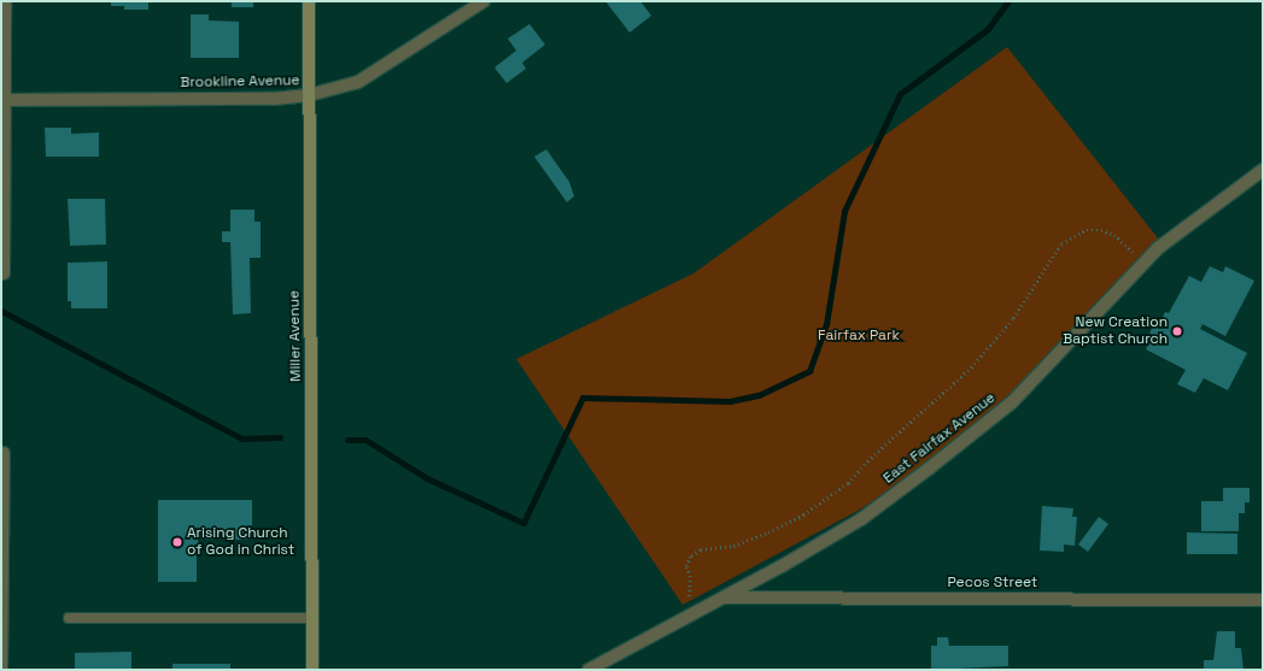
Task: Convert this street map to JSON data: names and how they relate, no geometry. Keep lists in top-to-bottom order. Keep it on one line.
{"streets":{"main road":["Miller Avenue"],"street":["Brookline Avenue","East Fairfax Avenue","Pecos Street"]},"crossings":[["Brookline Avenue","Miller Avenue"],["East Fairfax Avenue","Pecos Street"]],"parks":["Fairfax Park"],"places":["New Creation Baptist Church","Arising Church of God in Christ"]}
